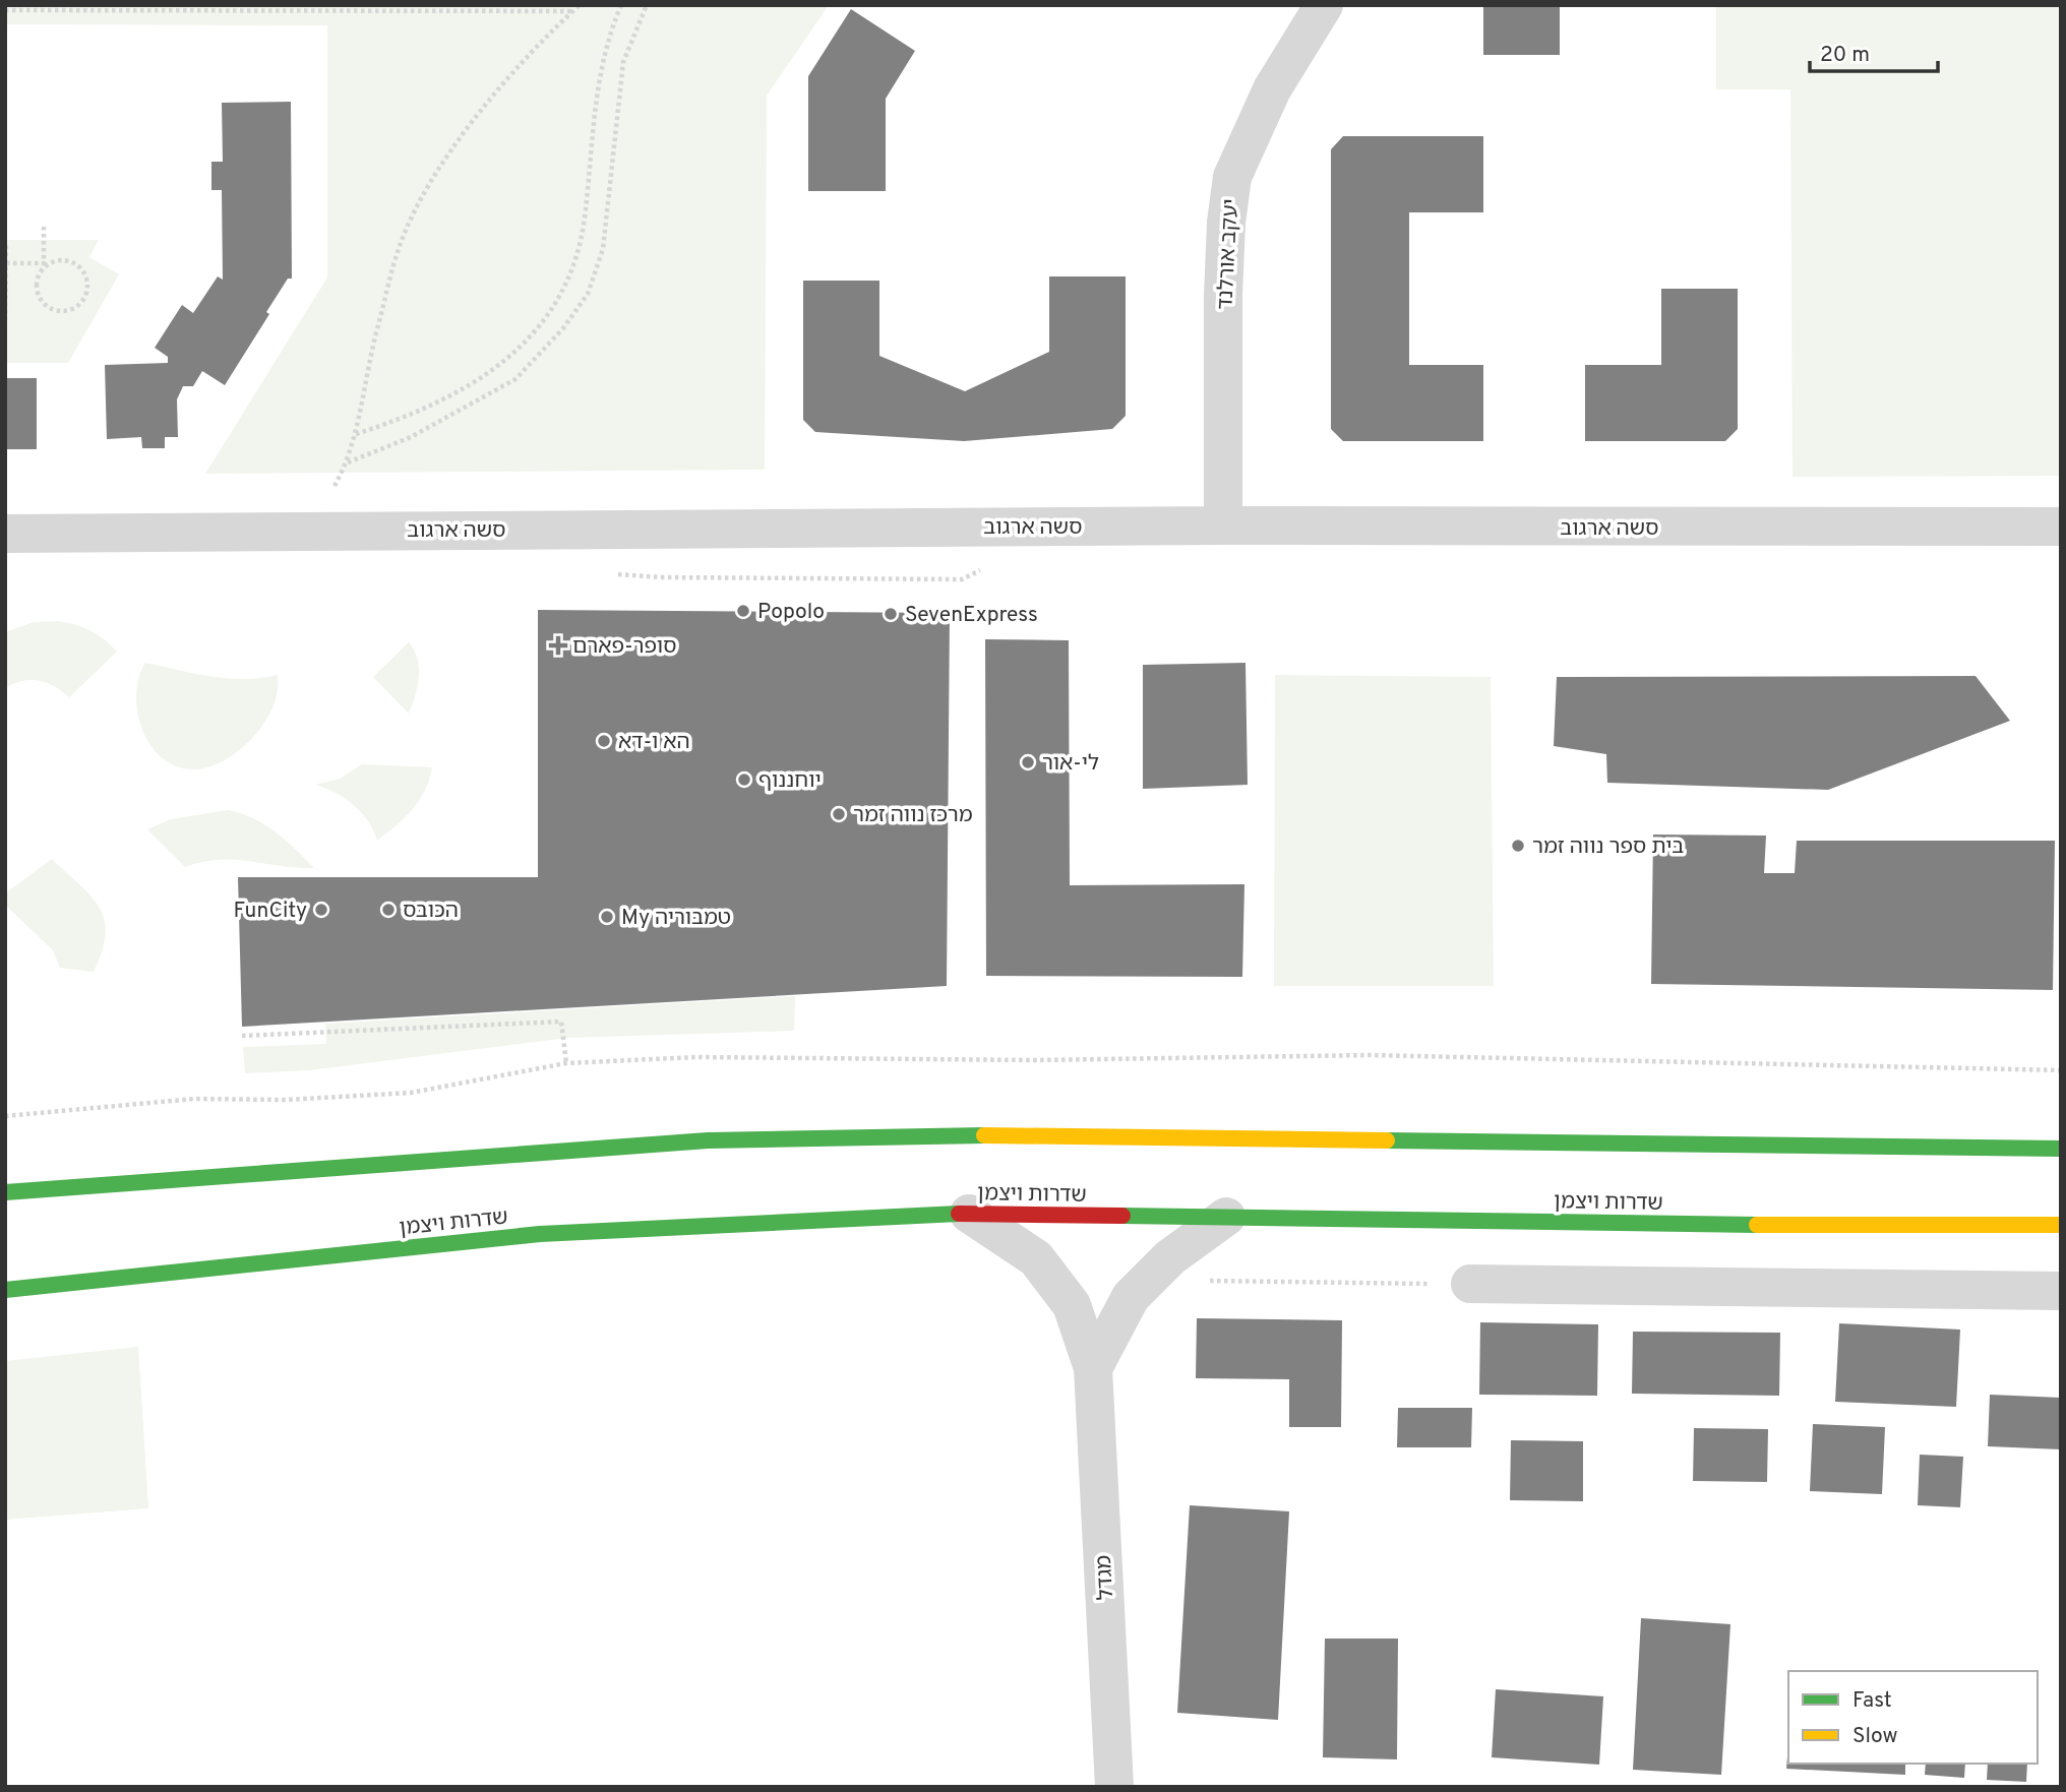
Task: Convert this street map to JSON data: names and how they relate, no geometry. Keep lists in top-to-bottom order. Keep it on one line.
{"streets":{"main road":["שדרות ויצמן"],"street":["יעקב אורלנד","סשה ארגוב","מגדל"]},"crossings":[["יעקב אורלנד","סשה ארגוב"],["שדרות ויצמן","מגדל"]],"places":{"other":["Popolo","SevenExpress","הא ו-דא","לי-אור","יוחננוף","מרכז נווה זמר","בית ספר נווה זמר","FunCity","הכובס","My טמבוריה"],"health":["סופר-פארם"]},"legend":["Fast","Slow"],"scale_bar":"20 m"}
